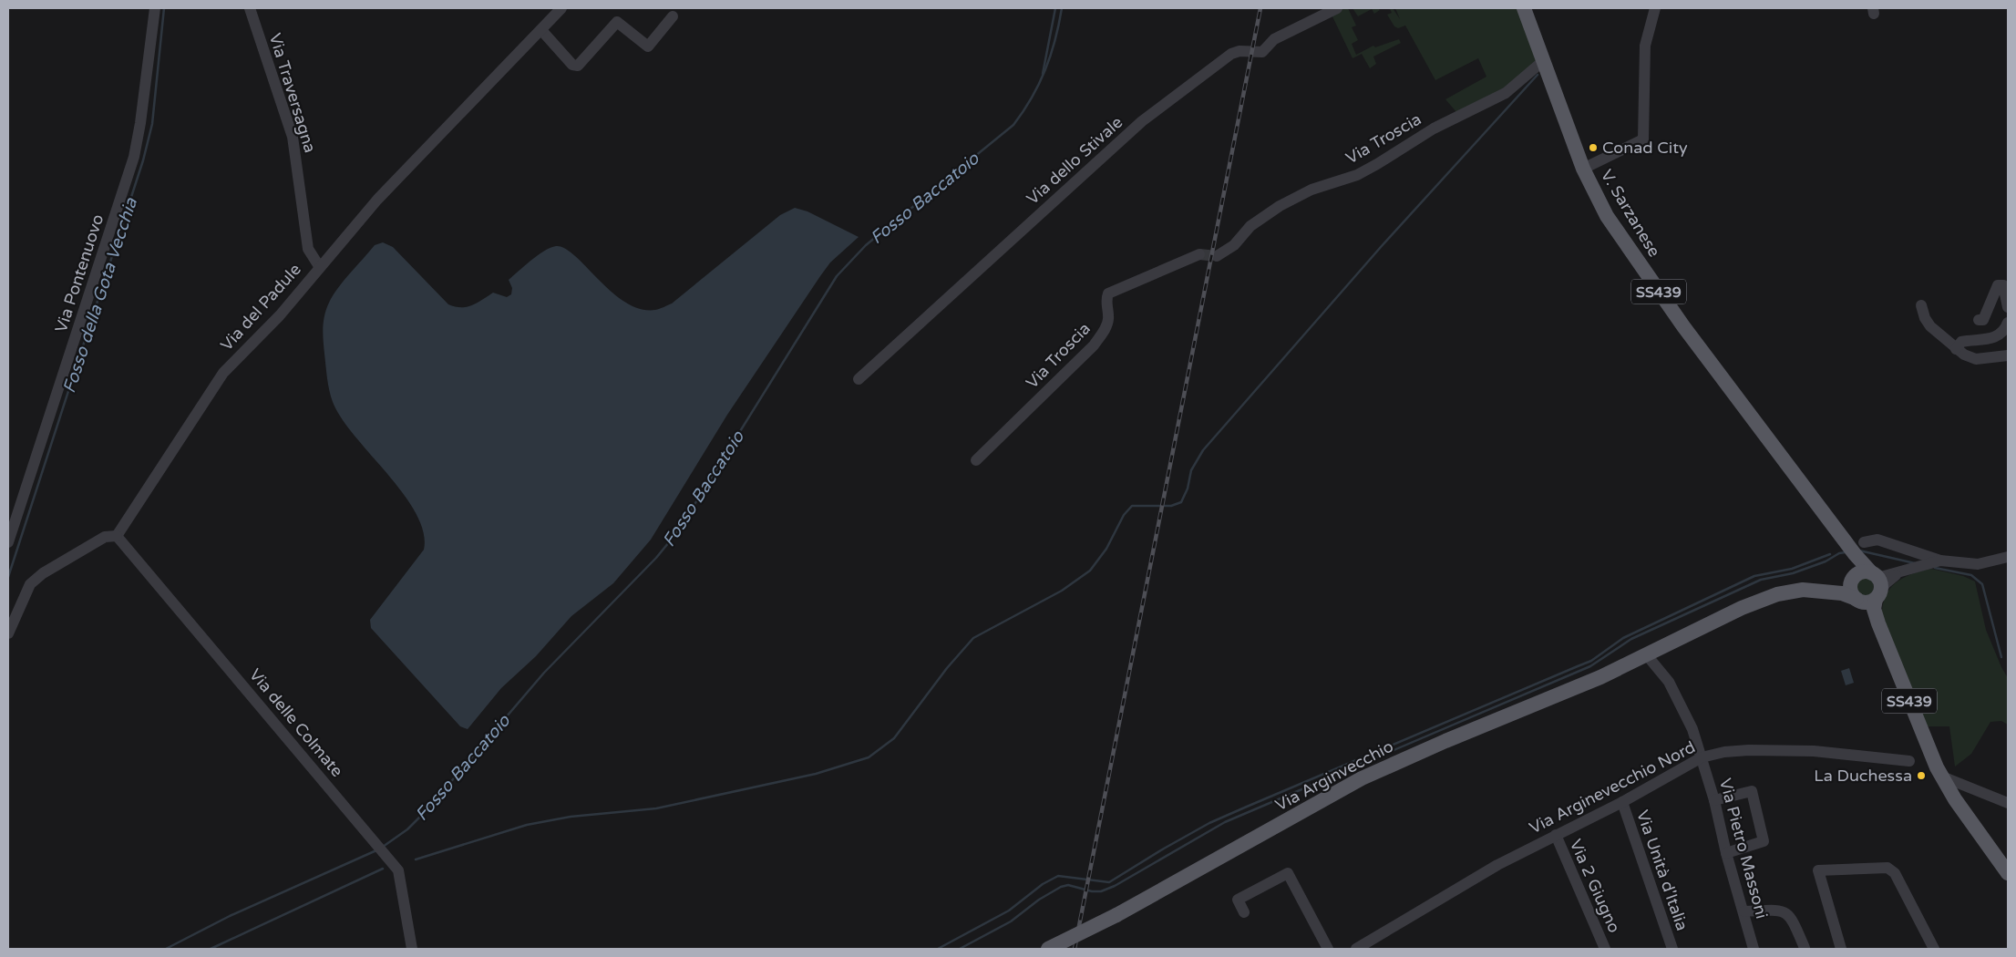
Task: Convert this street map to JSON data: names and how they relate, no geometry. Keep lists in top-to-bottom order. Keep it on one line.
{"streets":{"main road":["V. Sarzanese","SS439","Via Arginvecchio"],"street":["Via Traversagna","Via Troscia","Via dello Stivale","Via Pontenuovo","Via del Padule","Via delle Colmate","Via Arginevecchio Nord","Via Pietro Massoni","Via Unità d'Italia","Via 2 Giugno"]},"crossings":[["Via Traversagna","Via del Padule"],["Via Troscia","V. Sarzanese"],["V. Sarzanese","SS439"],["Via del Padule","Via delle Colmate"],["Via Arginvecchio","Via Pietro Massoni"],["Via Arginevecchio Nord","Via Pietro Massoni"],["Via Arginevecchio Nord","Via Unità d'Italia"],["Via Arginevecchio Nord","Via 2 Giugno"]],"water":["Fosso Baccatoio","Fosso della Gota Vecchia"],"places":["Conad City","La Duchessa"]}
